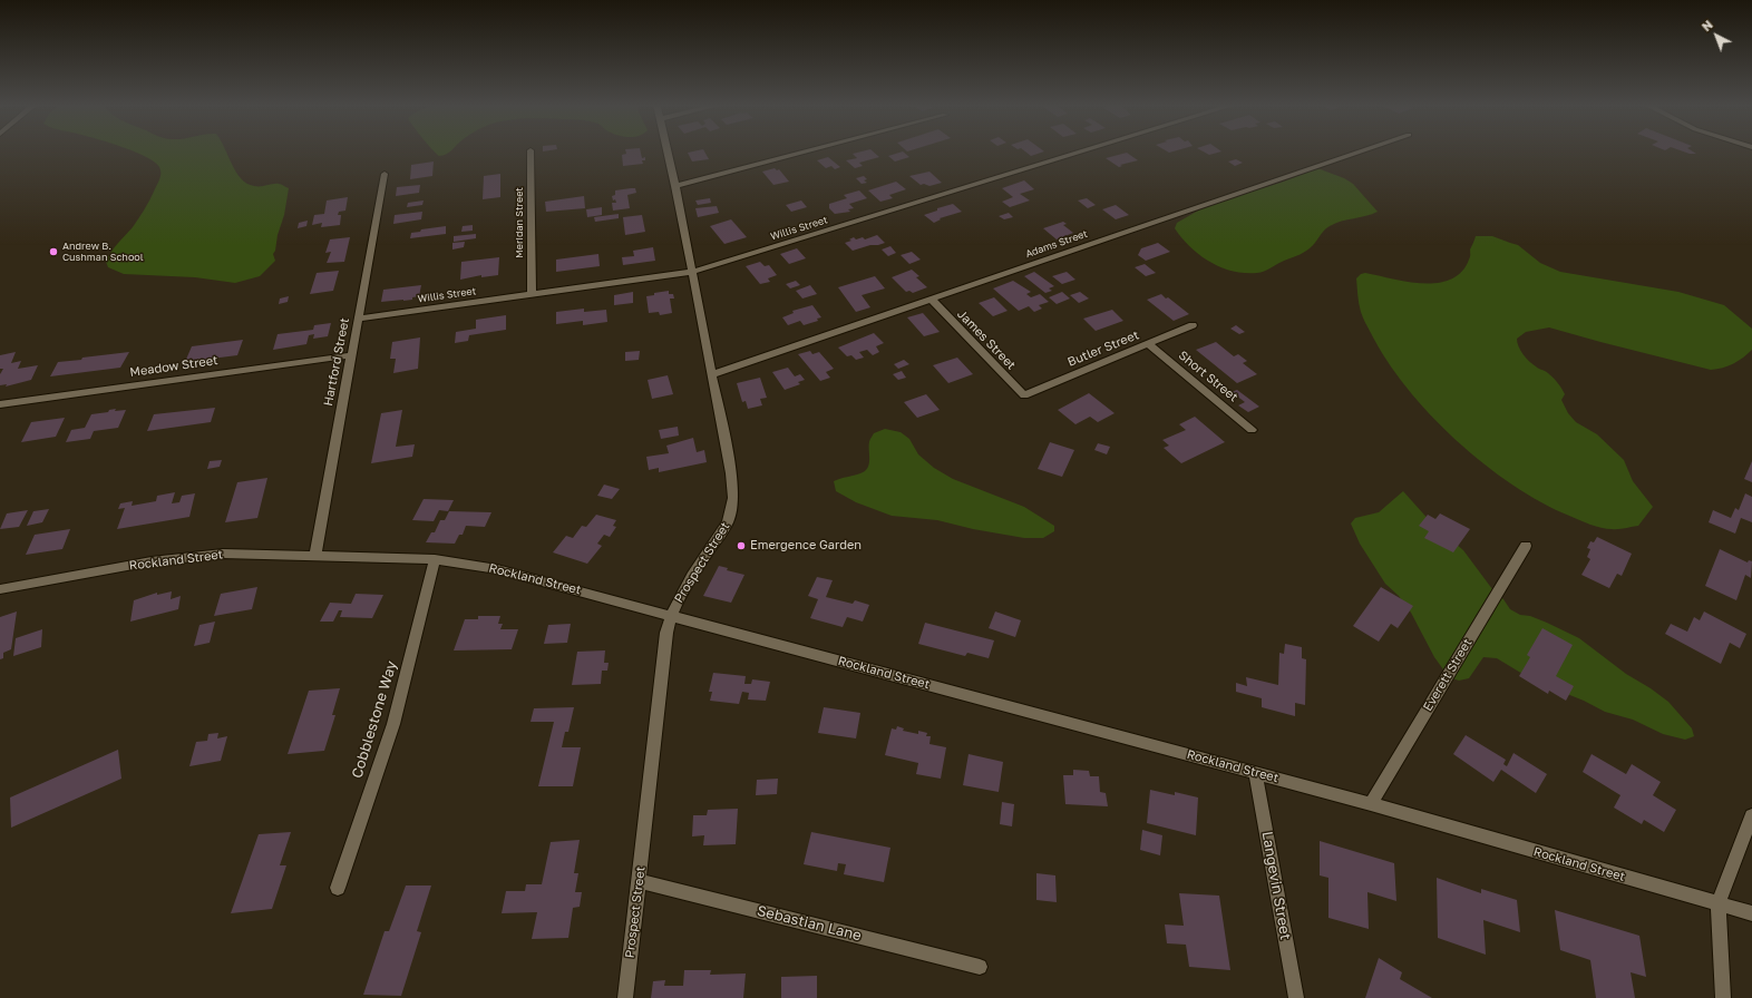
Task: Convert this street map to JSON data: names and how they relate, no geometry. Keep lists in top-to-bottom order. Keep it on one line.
{"streets":{"street":["Meridan Street","Willis Street","Adams Street","James Street","Butler Street","Hartford Street","Meadow Street","Short Street","Rockland Street","Prospect Street","Everett Street","Cobblestone Way","Langevin Street","Sebastian Lane"]},"crossings":[["Meridan Street","Willis Street"],["Willis Street","Hartford Street"],["Willis Street","Prospect Street"],["Adams Street","James Street"],["Adams Street","Prospect Street"],["James Street","Butler Street"],["Butler Street","Short Street"],["Hartford Street","Meadow Street"],["Hartford Street","Rockland Street"],["Rockland Street","Prospect Street"],["Rockland Street","Everett Street"],["Rockland Street","Cobblestone Way"],["Rockland Street","Langevin Street"],["Prospect Street","Sebastian Lane"]],"places":["Andrew B. Cushman School","Emergence Garden"],"north":"top left"}
